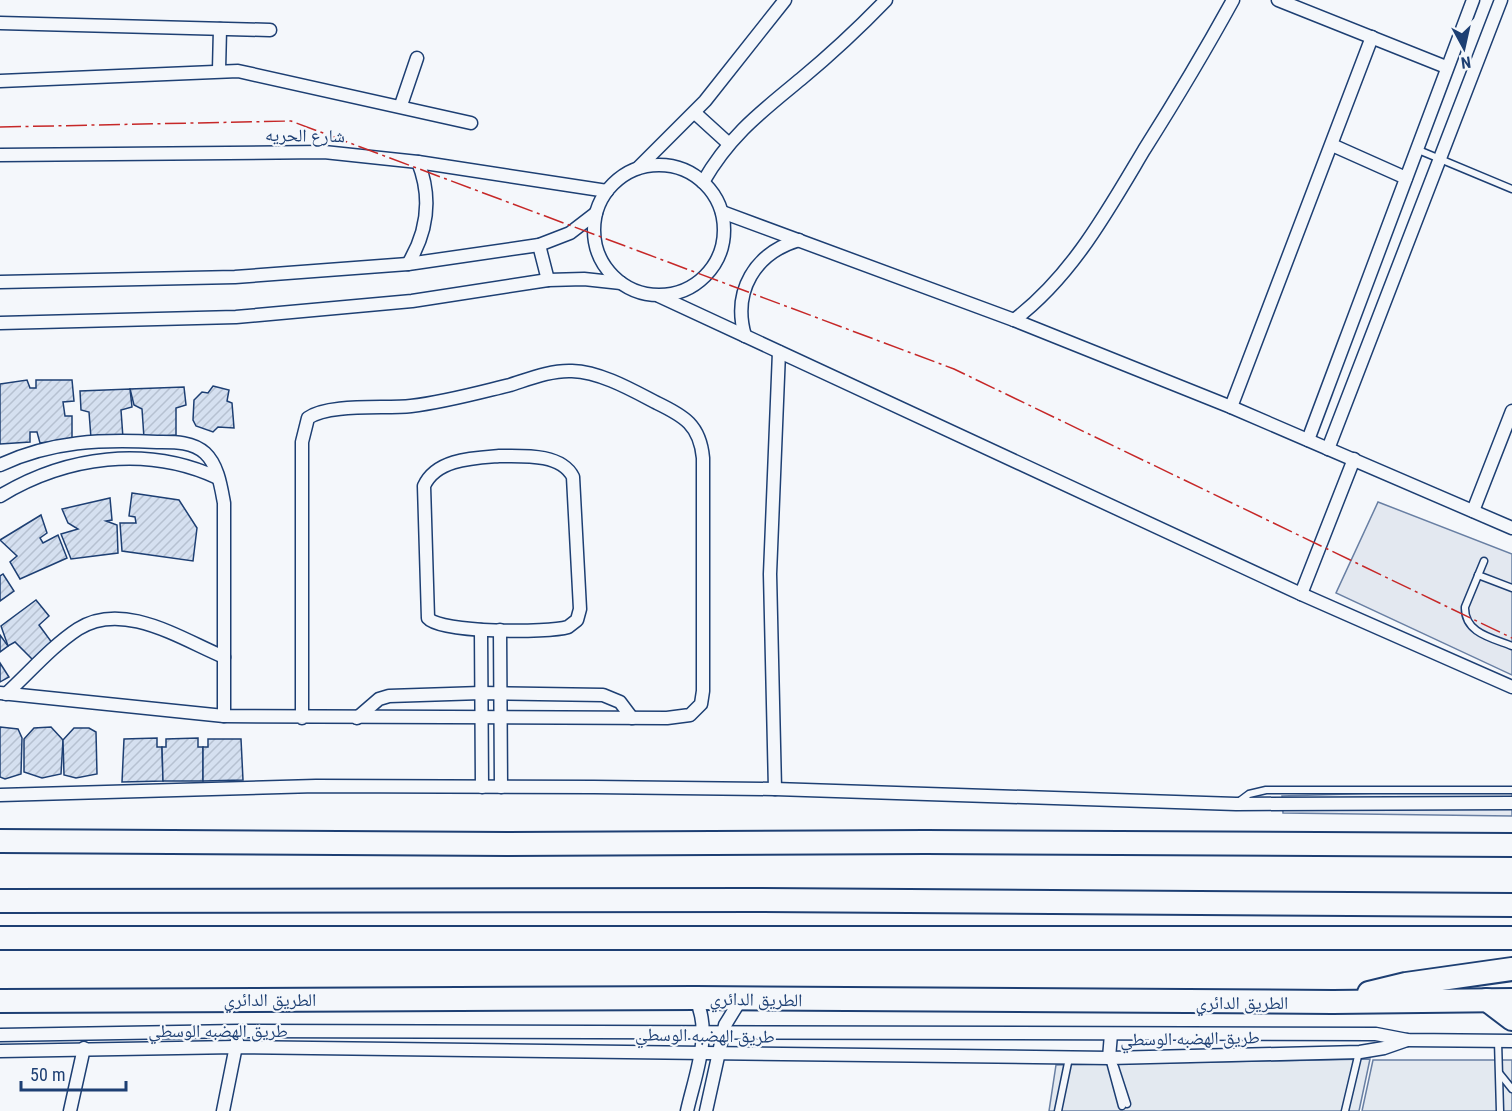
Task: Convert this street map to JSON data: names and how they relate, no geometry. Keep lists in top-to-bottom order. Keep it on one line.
{"streets":{"highway":["الطريق الدائري"],"street":["شارع الحريه","طريق الهضبه الوسطي"]},"scale_bar":"50 m","north":"bottom"}
